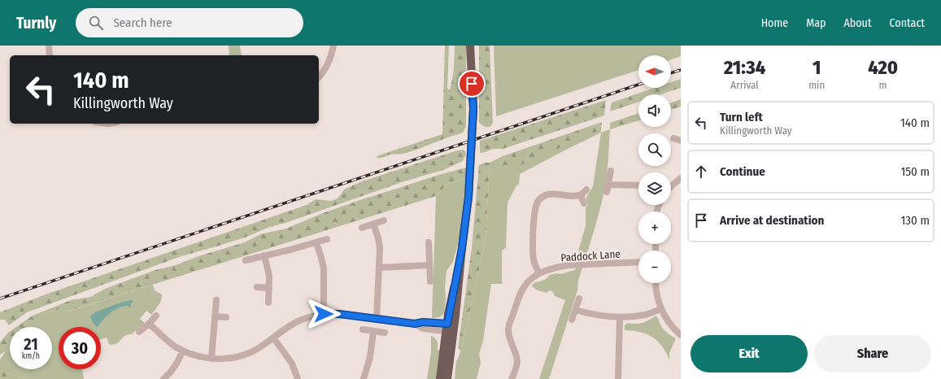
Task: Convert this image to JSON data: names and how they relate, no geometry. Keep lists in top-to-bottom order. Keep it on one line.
{"streets":{"street":["Paddock Lane"]},"north":"left","page":{"header":"Turnly","search":"Search here","nav":["Home","Map","About","Contact"],"eta":["21:34","Arrival","1","min","420","m"],"map_buttons":["+","−"],"turn":["140 m","Killingworth Way"],"list":[{"name":"Turn left","note":"Killingworth Way","value":"140 m"},{"name":"Continue","value":"150 m"},{"name":"Arrive at destination","value":"130 m"}],"speed":"21 km/h","limit":"30","buttons":["Exit","Share"]}}
